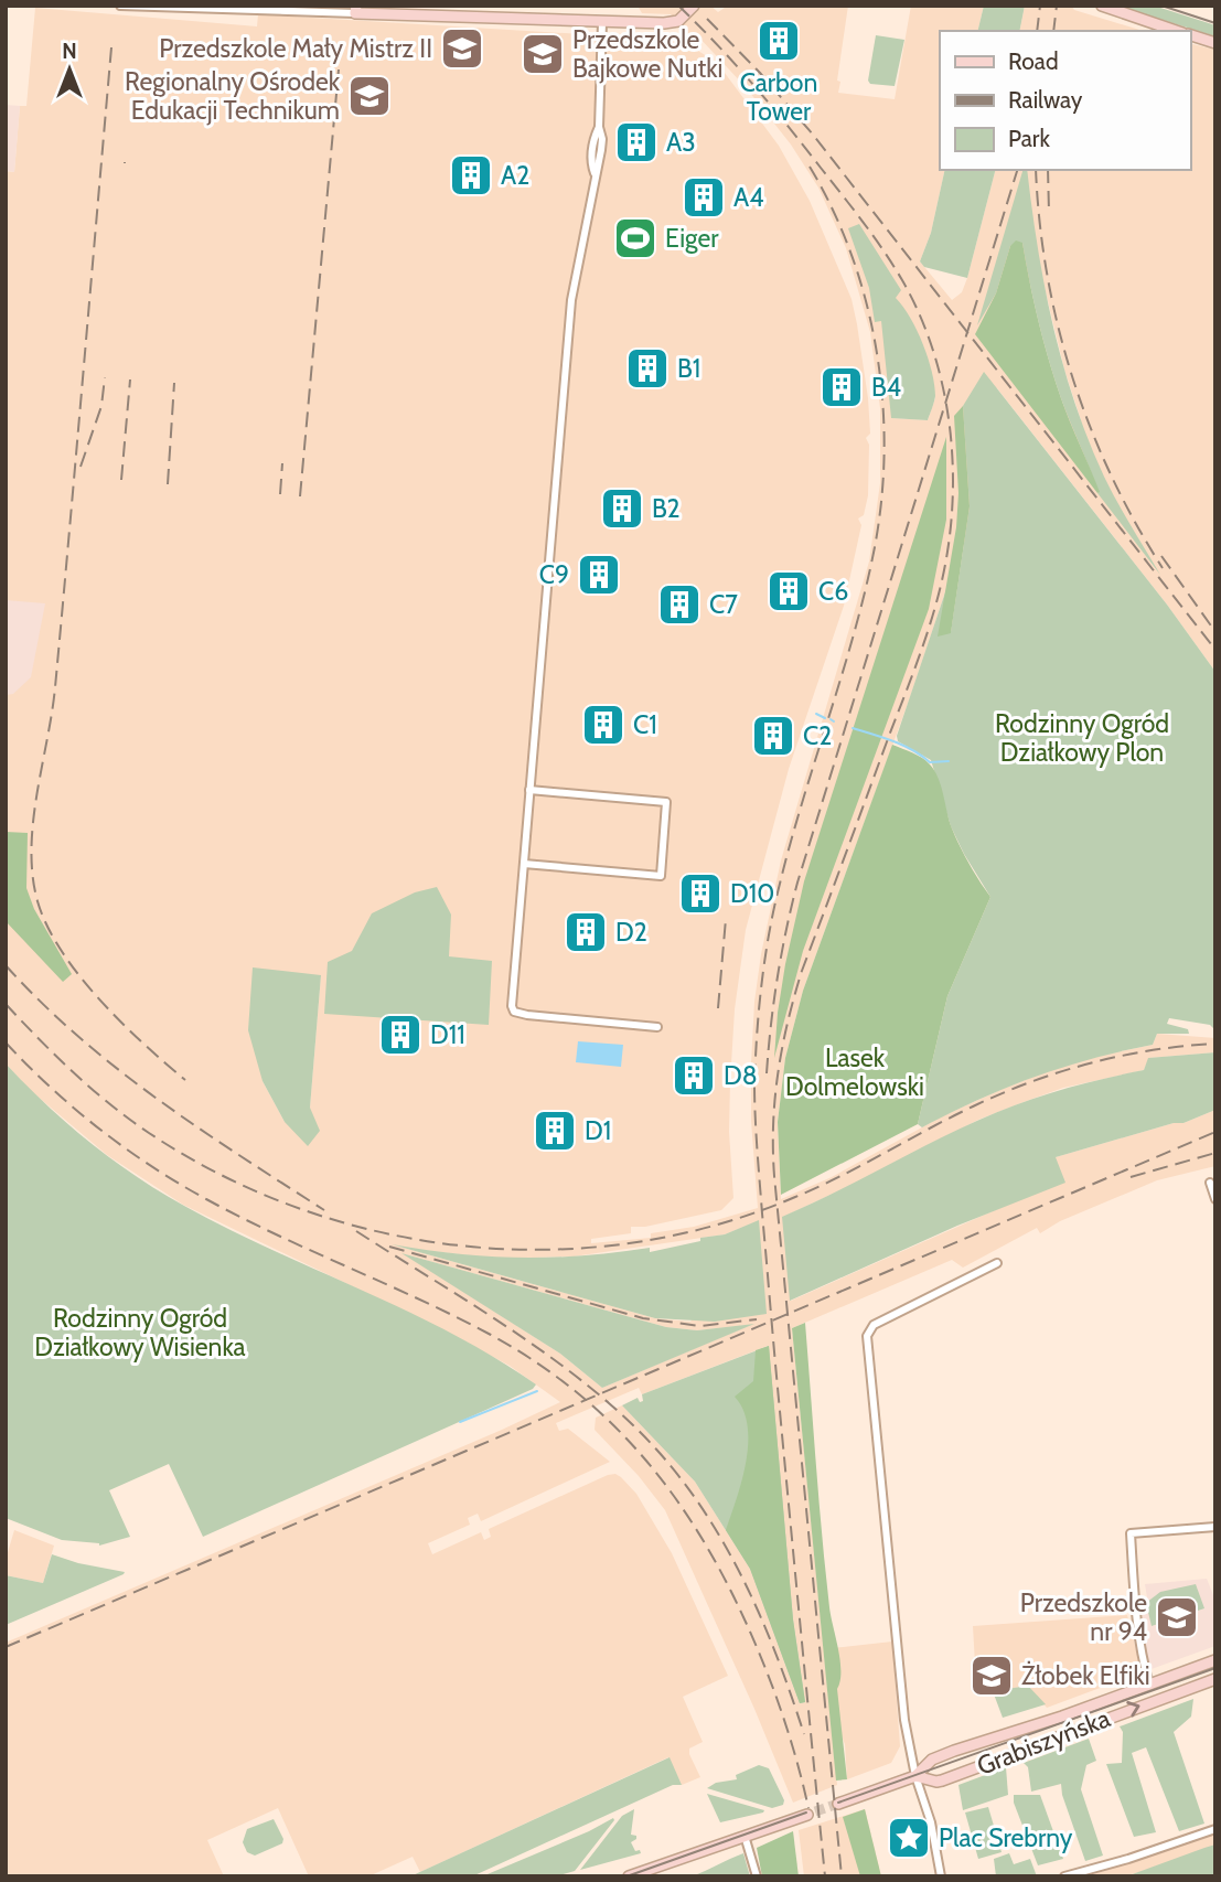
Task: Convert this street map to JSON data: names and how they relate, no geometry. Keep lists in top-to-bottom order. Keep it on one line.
{"streets":{"main road":["Grabiszyńska"]},"parks":["Rodzinny Ogród Działkowy Plon","Lasek Dolmelowski","Rodzinny Ogród Działkowy Wisienka"],"places":{"building":["Carbon Tower","A3","A2","A4","B1","B4","B2","C9","C6","C7","C1","C2","D10","D2","D11","D8","D1"],"school or university":["Przedszkole Mały Mistrz II","Przedszkole Bajkowe Nutki","Regionalny Ośrodek Edukacji Technikum","Przedszkole nr 94","Żłobek Elfiki"],"sports":["Eiger"],"place":["Plac Srebrny"]},"legend":["Road","Railway","Park"],"north":"top"}
